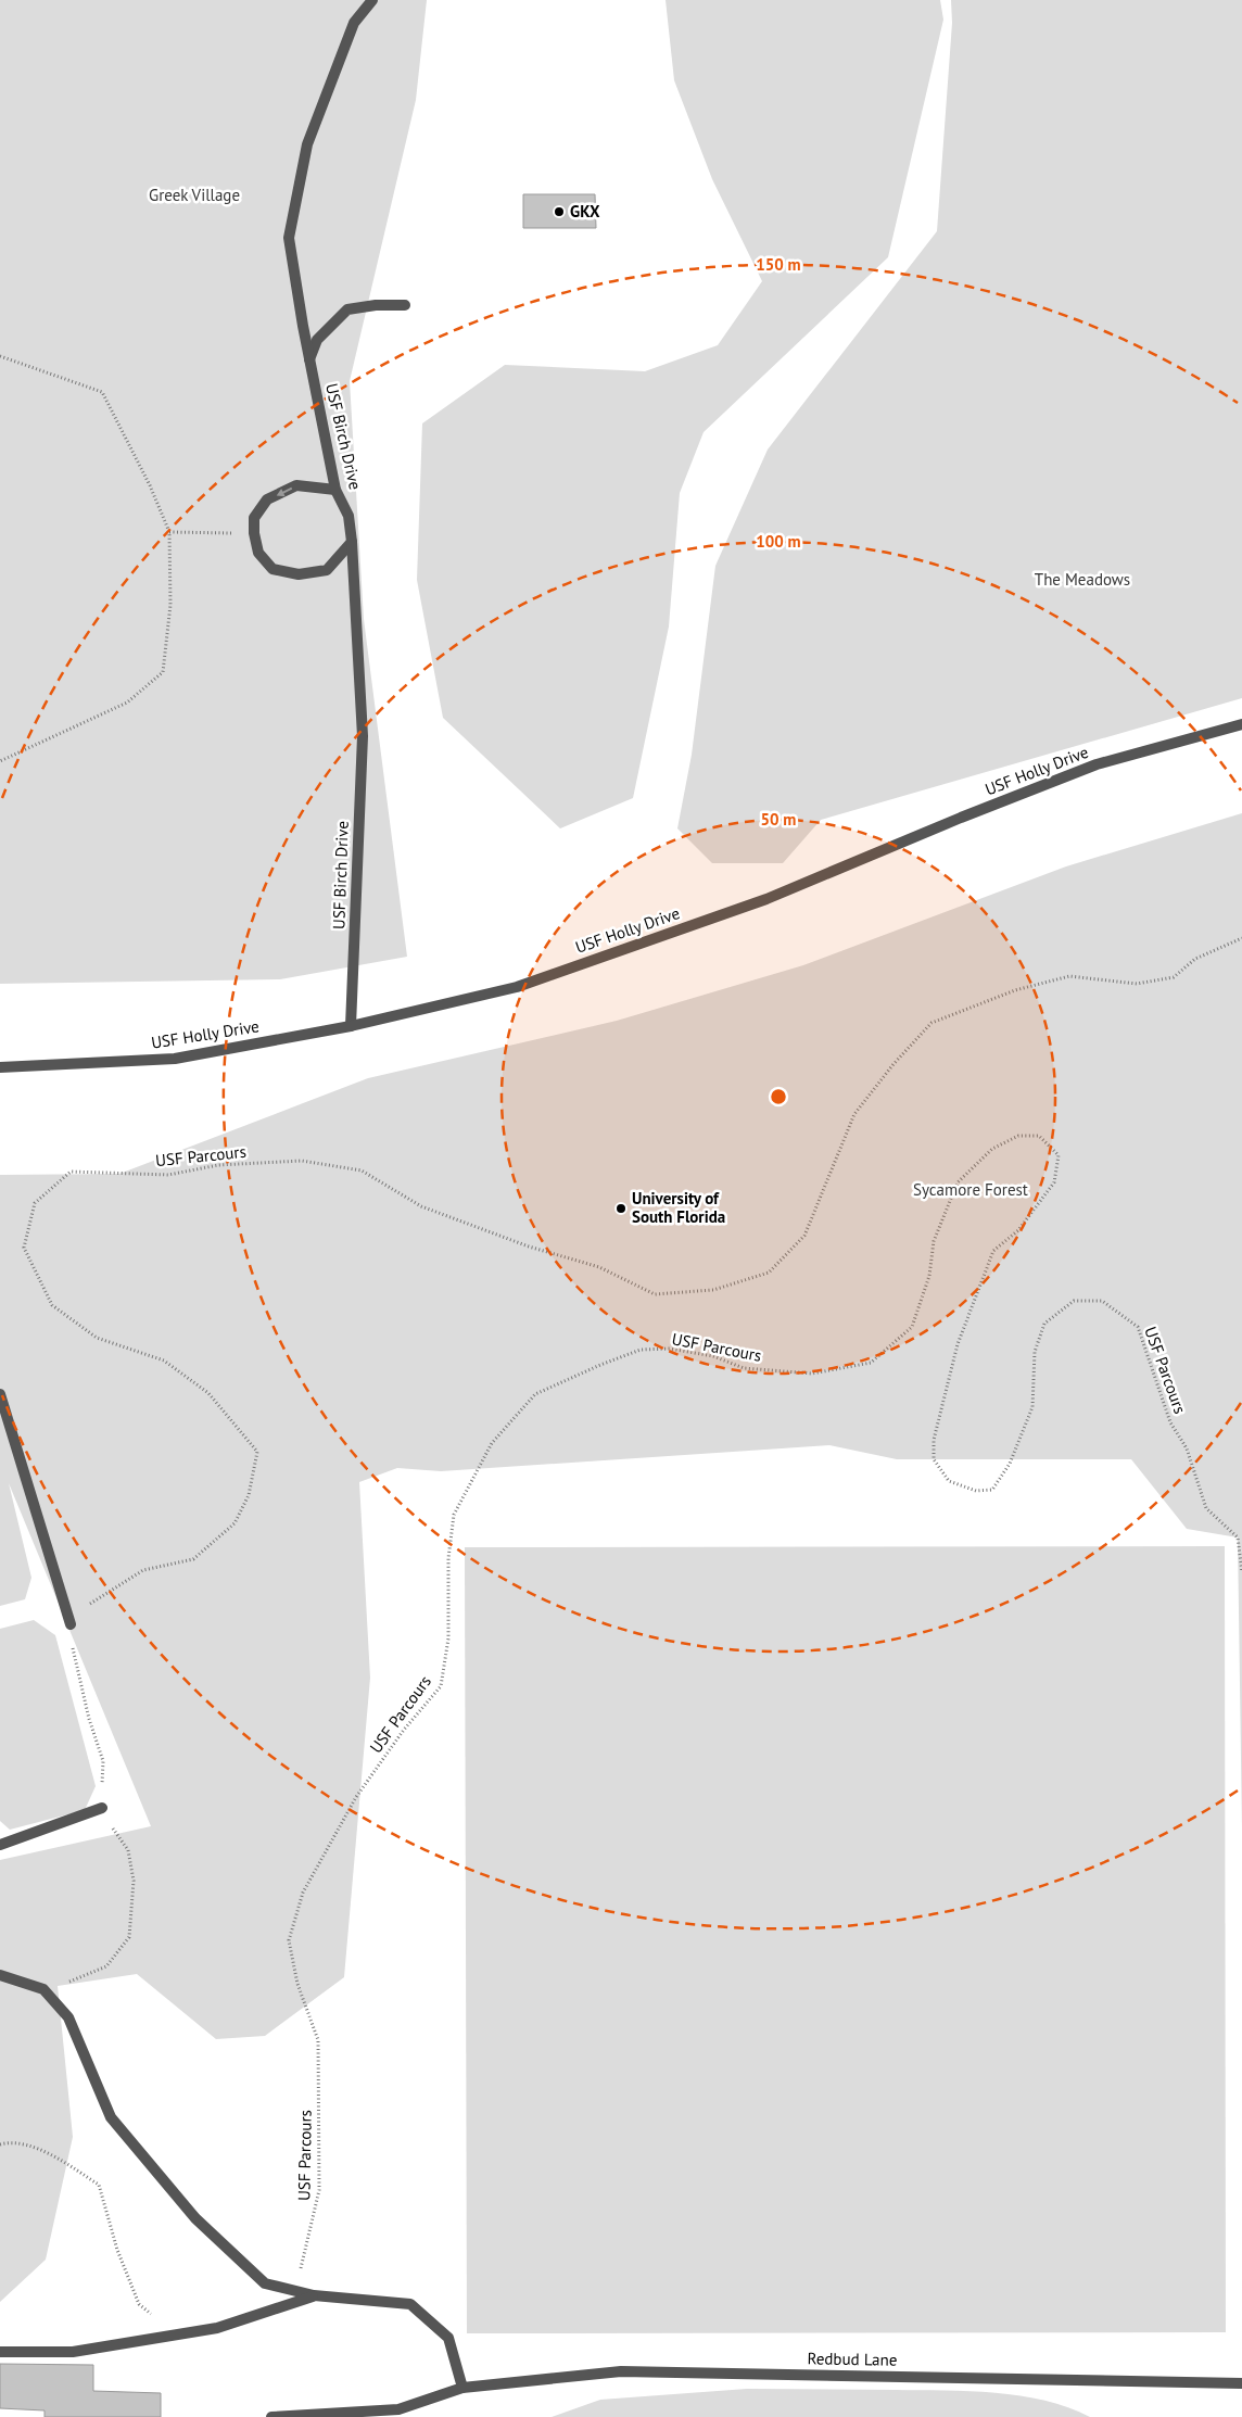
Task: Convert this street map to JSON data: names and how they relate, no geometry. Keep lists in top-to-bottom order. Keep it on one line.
{"streets":{"street":["USF Birch Drive","USF Holly Drive","Redbud Lane"],"path":["USF Parcours"]},"crossings":[["USF Birch Drive","USF Holly Drive"]],"parks":["Greek Village","The Meadows","Sycamore Forest"],"places":["GKX","University of South Florida"],"rings":["150 m","100 m","50 m"]}
